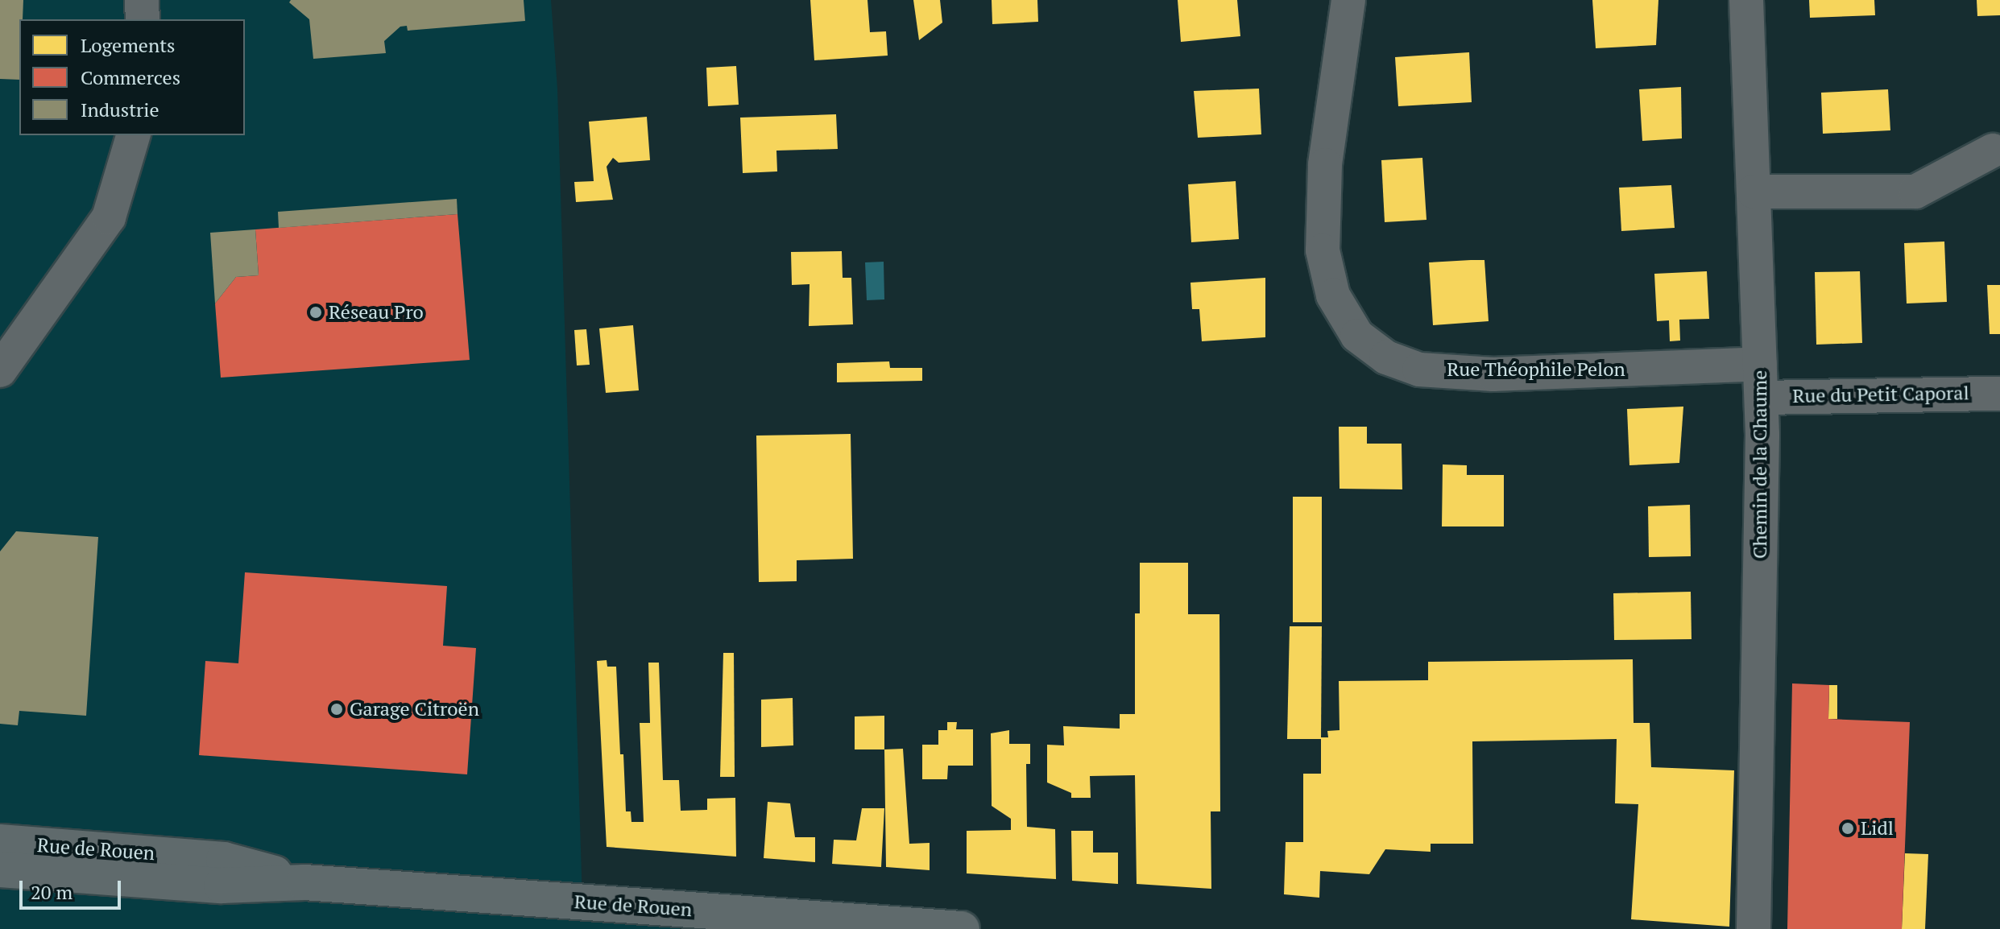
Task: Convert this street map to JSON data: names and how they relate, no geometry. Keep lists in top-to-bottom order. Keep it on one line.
{"streets":{"main road":["Rue de Rouen"],"street":["Rue Théophile Pelon","Rue du Petit Caporal","Chemin de la Chaume"]},"crossings":[["Rue Théophile Pelon","Chemin de la Chaume"],["Rue du Petit Caporal","Chemin de la Chaume"]],"places":["Réseau Pro","Garage Citroën","Lidl"],"legend":["Logements","Commerces","Industrie"],"scale_bar":"20 m"}
